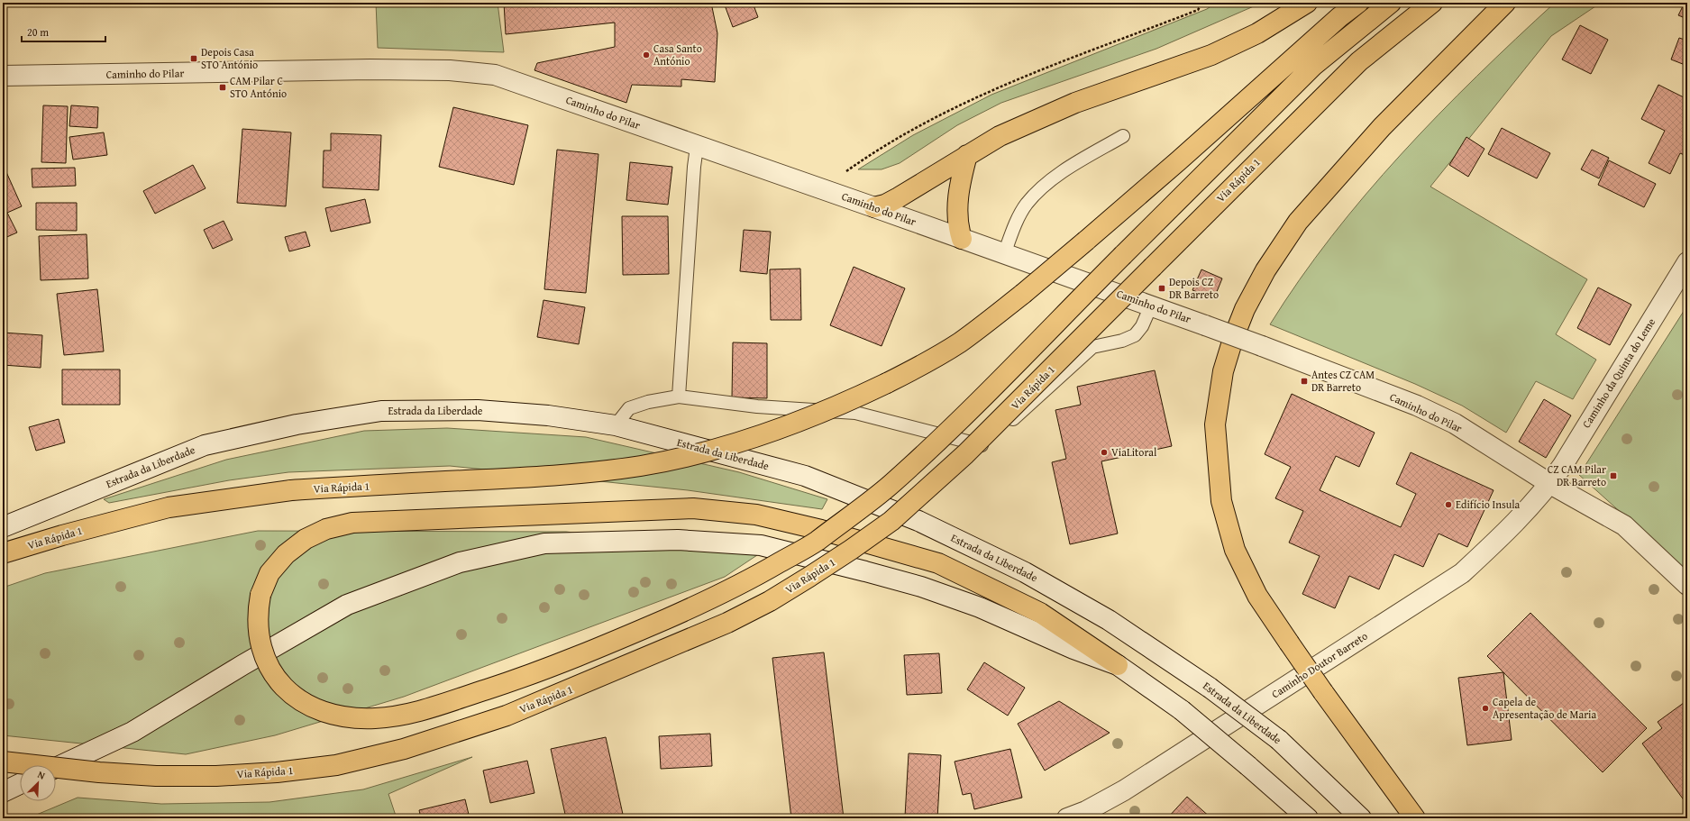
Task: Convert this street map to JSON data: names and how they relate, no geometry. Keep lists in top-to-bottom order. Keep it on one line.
{"streets":{"highway":["Via Rápida 1"],"main road":["Caminho do Pilar","Caminho da Quinta do Leme","Estrada da Liberdade","Caminho Doutor Barreto"]},"crossings":[["Caminho do Pilar","Caminho da Quinta do Leme"],["Caminho do Pilar","Caminho Doutor Barreto"],["Caminho da Quinta do Leme","Caminho Doutor Barreto"]],"places":{"other":["Casa Santo António","ViaLitoral","Edifício Insula","Capela de Apresentação de Maria"],"transit":["Depois Casa STO António","CAM Pilar C STO António","Depois CZ DR Barreto","Antes CZ CAM DR Barreto","CZ CAM Pilar DR Barreto"]},"scale_bar":"20 m","north":"top right"}
